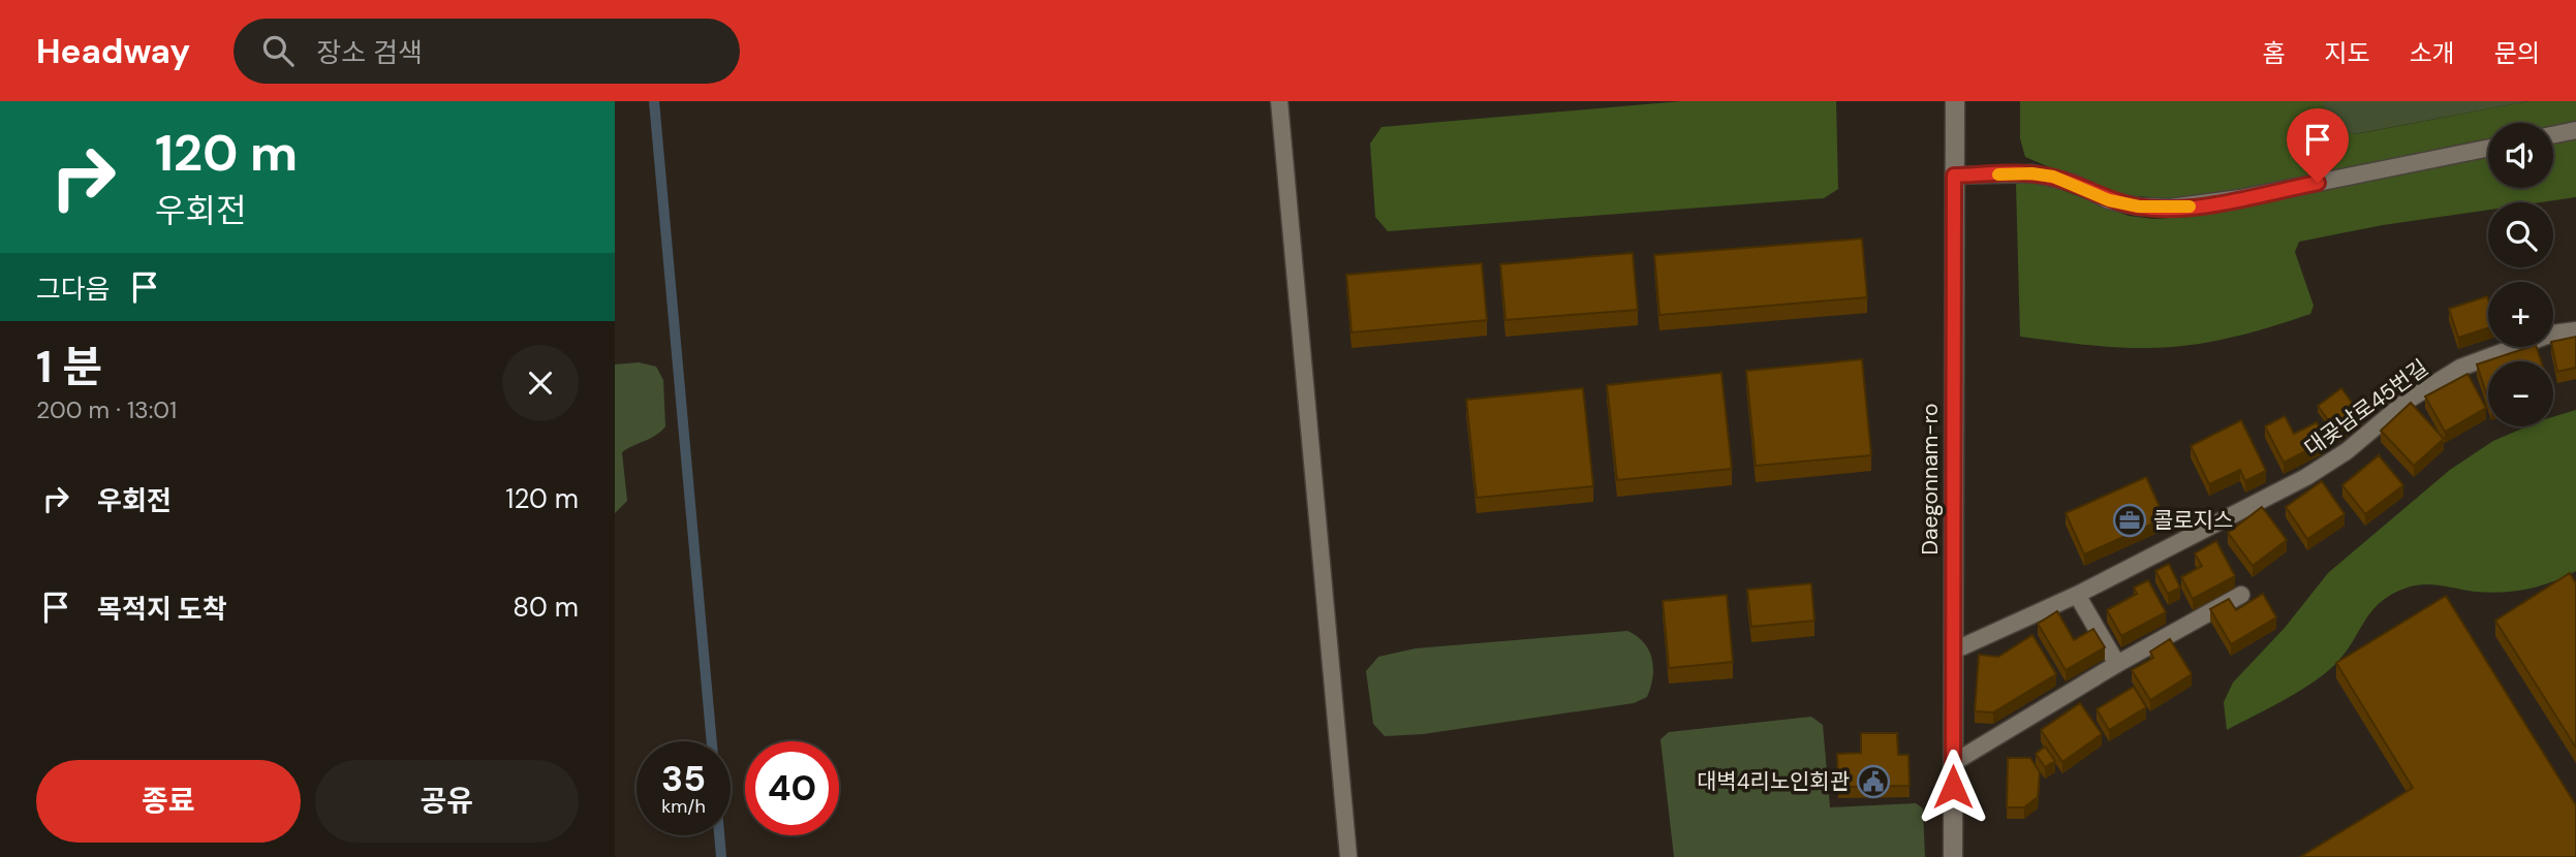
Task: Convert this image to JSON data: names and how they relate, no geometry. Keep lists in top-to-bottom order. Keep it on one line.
{"streets":{"street":["Daegonnam-ro"],"lane":["대곶남로45번길"]},"crossings":[["대곶남로45번길","Daegonnam-ro"]],"places":{"office":["콜로지스"],"public building":["대벽4리노인회관"]},"page":{"header":"Headway","search":"장소 검색","nav":["홈","지도","소개","문의"],"turn":["120 m","우회전"],"map_buttons":["+","−"],"then":"그다음","heading":["1 분","200 m · 13:01"],"list":[{"name":"우회전","value":"120 m"},{"name":"목적지 도착","value":"80 m"}],"speed":"35 km/h","limit":"40","buttons":["종료","공유"]}}
